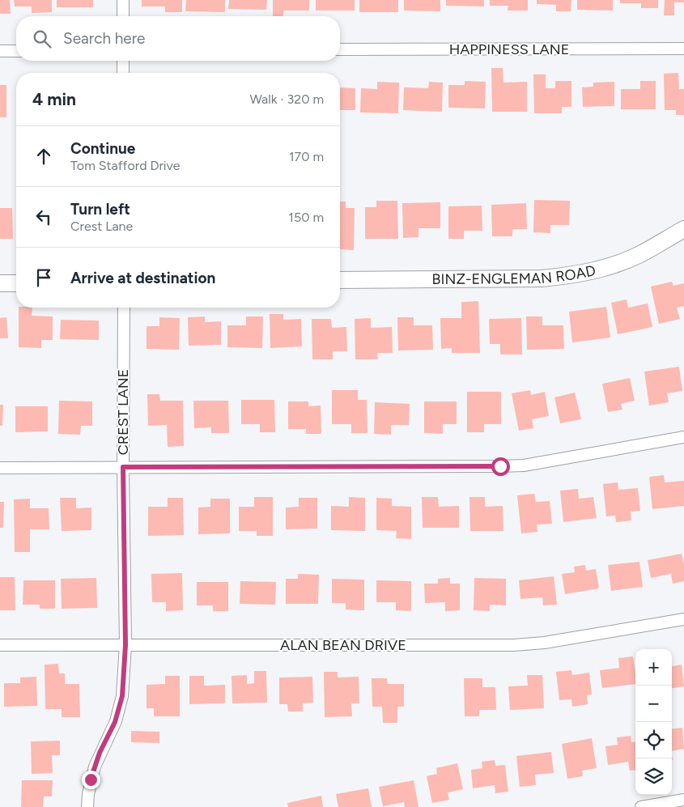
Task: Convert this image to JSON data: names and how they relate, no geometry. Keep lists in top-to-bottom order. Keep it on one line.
{"streets":{"street":["HAPPINESS LANE","BINZ-ENGLEMAN ROAD","CREST LANE","ALAN BEAN DRIVE"]},"crossings":[["CREST LANE","ALAN BEAN DRIVE"]],"page":{"search":"Search here","heading":["4 min","Walk · 320 m"],"list":[["Continue","Tom Stafford Drive","170 m"],["Turn left","Crest Lane","150 m"],"Arrive at destination"],"map_buttons":["+","−"]}}
